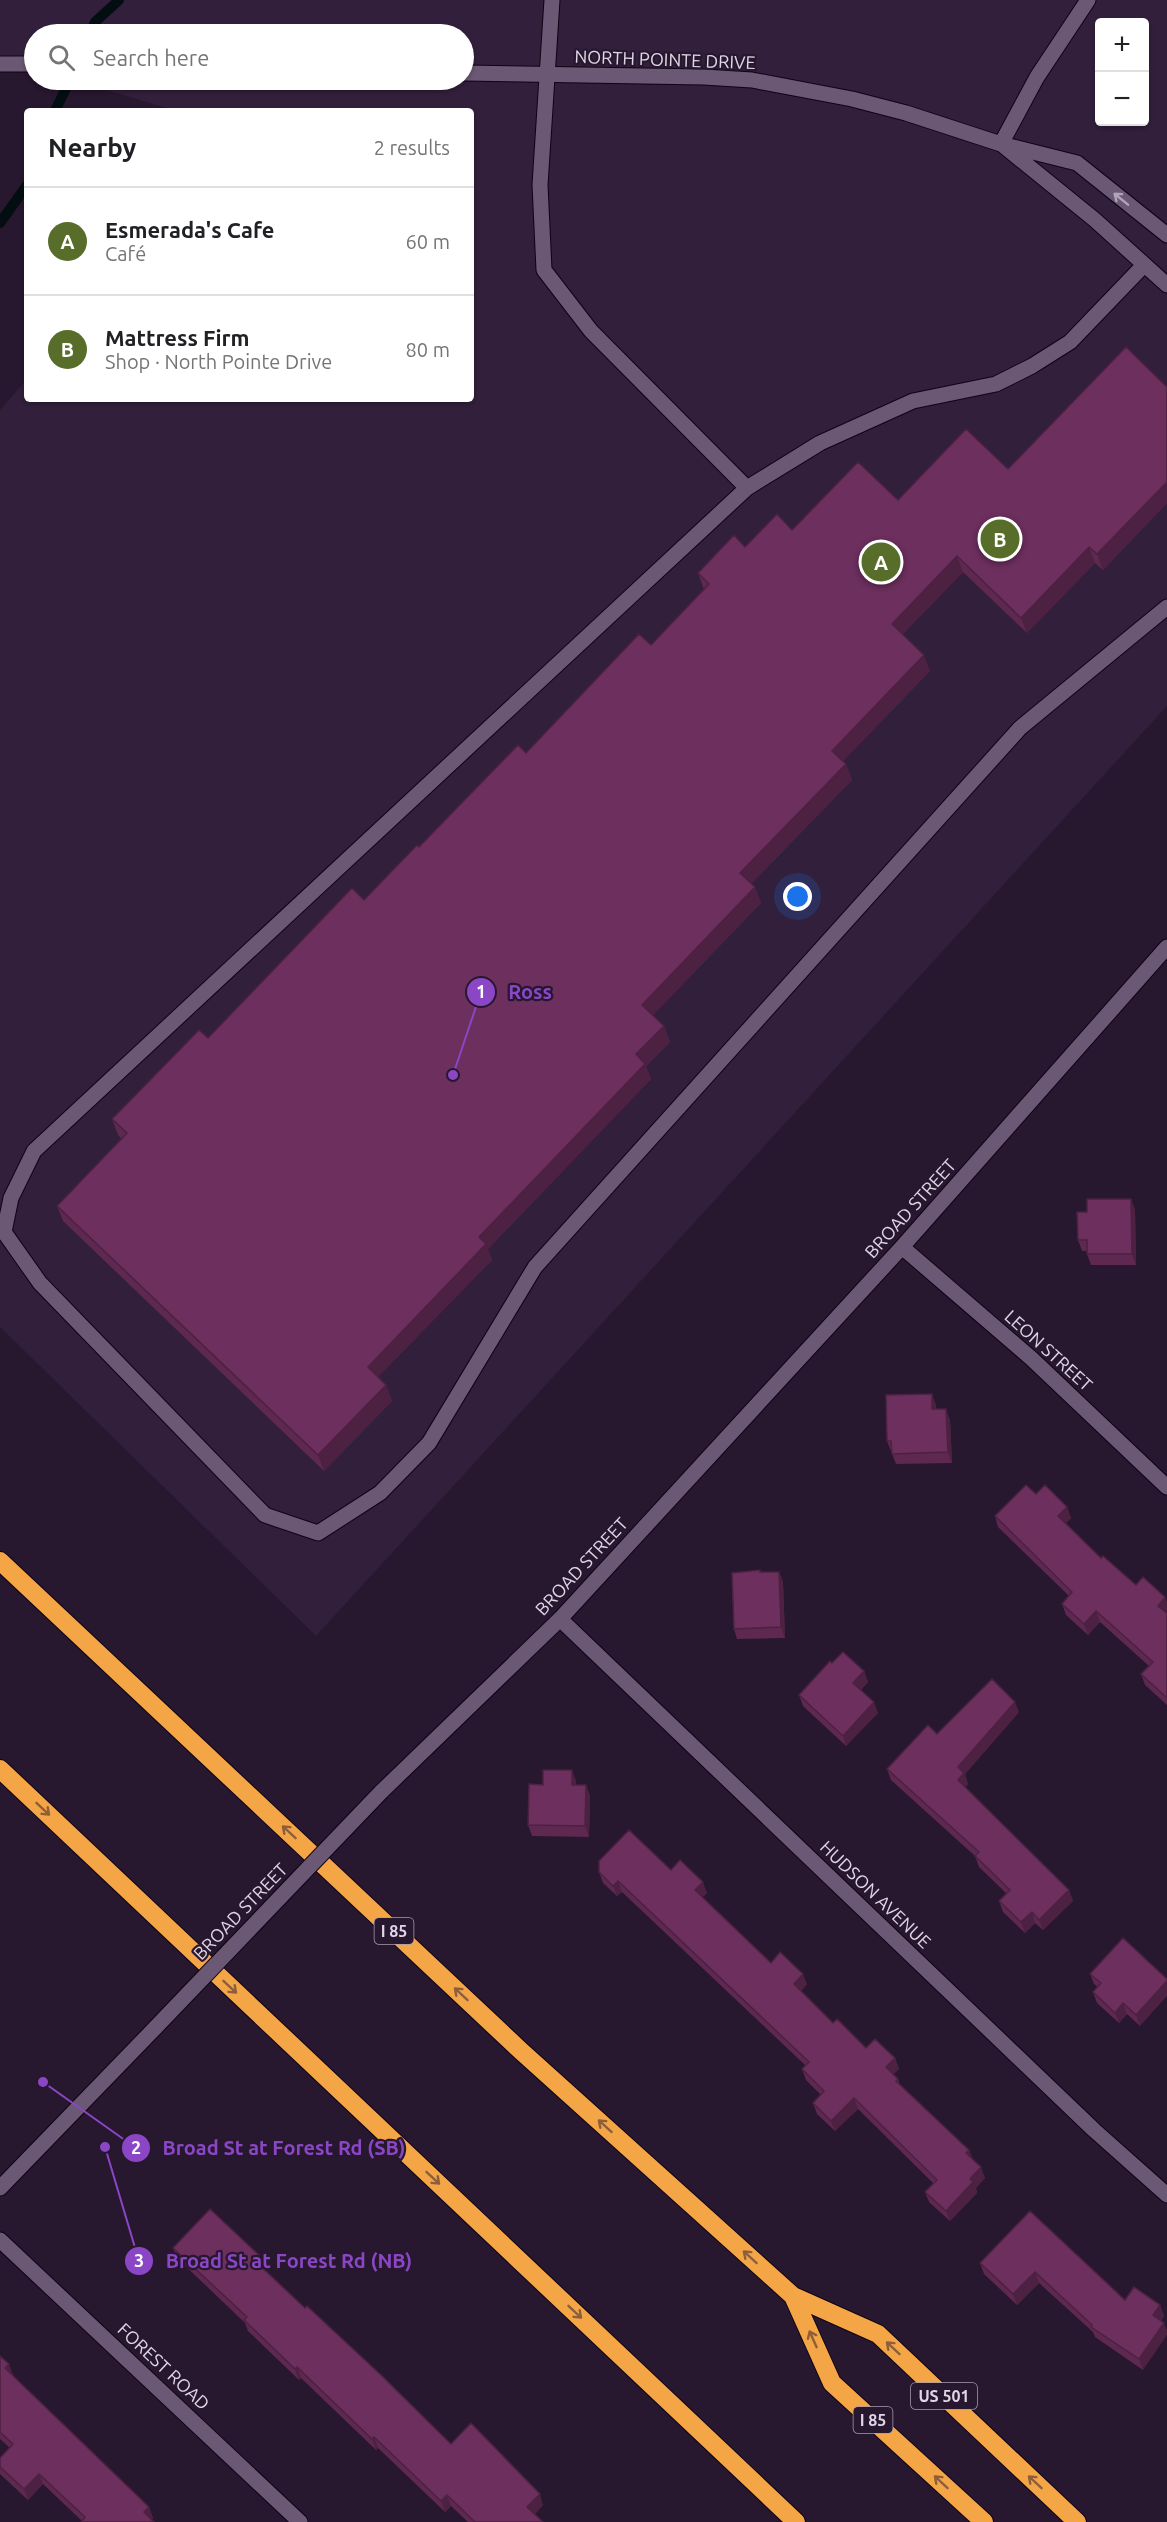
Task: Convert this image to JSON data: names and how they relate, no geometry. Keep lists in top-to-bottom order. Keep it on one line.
{"streets":{"highway":["I 85","US 501"],"main road":["NORTH POINTE DRIVE","BROAD STREET","LEON STREET","HUDSON AVENUE","FOREST ROAD"]},"crossings":[["BROAD STREET","LEON STREET"],["BROAD STREET","HUDSON AVENUE"],["I 85","US 501"]],"places":["Ross","Broad St at Forest Rd (SB)","Broad St at Forest Rd (NB)"],"page":{"map_buttons":["+","−"],"search":"Search here","heading":["Nearby","2 results"],"list":[{"mark":"A","name":"Esmerada's Cafe","note":"Café","value":"60 m"},{"mark":"B","name":"Mattress Firm","note":"Shop · North Pointe Drive","value":"80 m"}],"pins":["B","A"]}}
